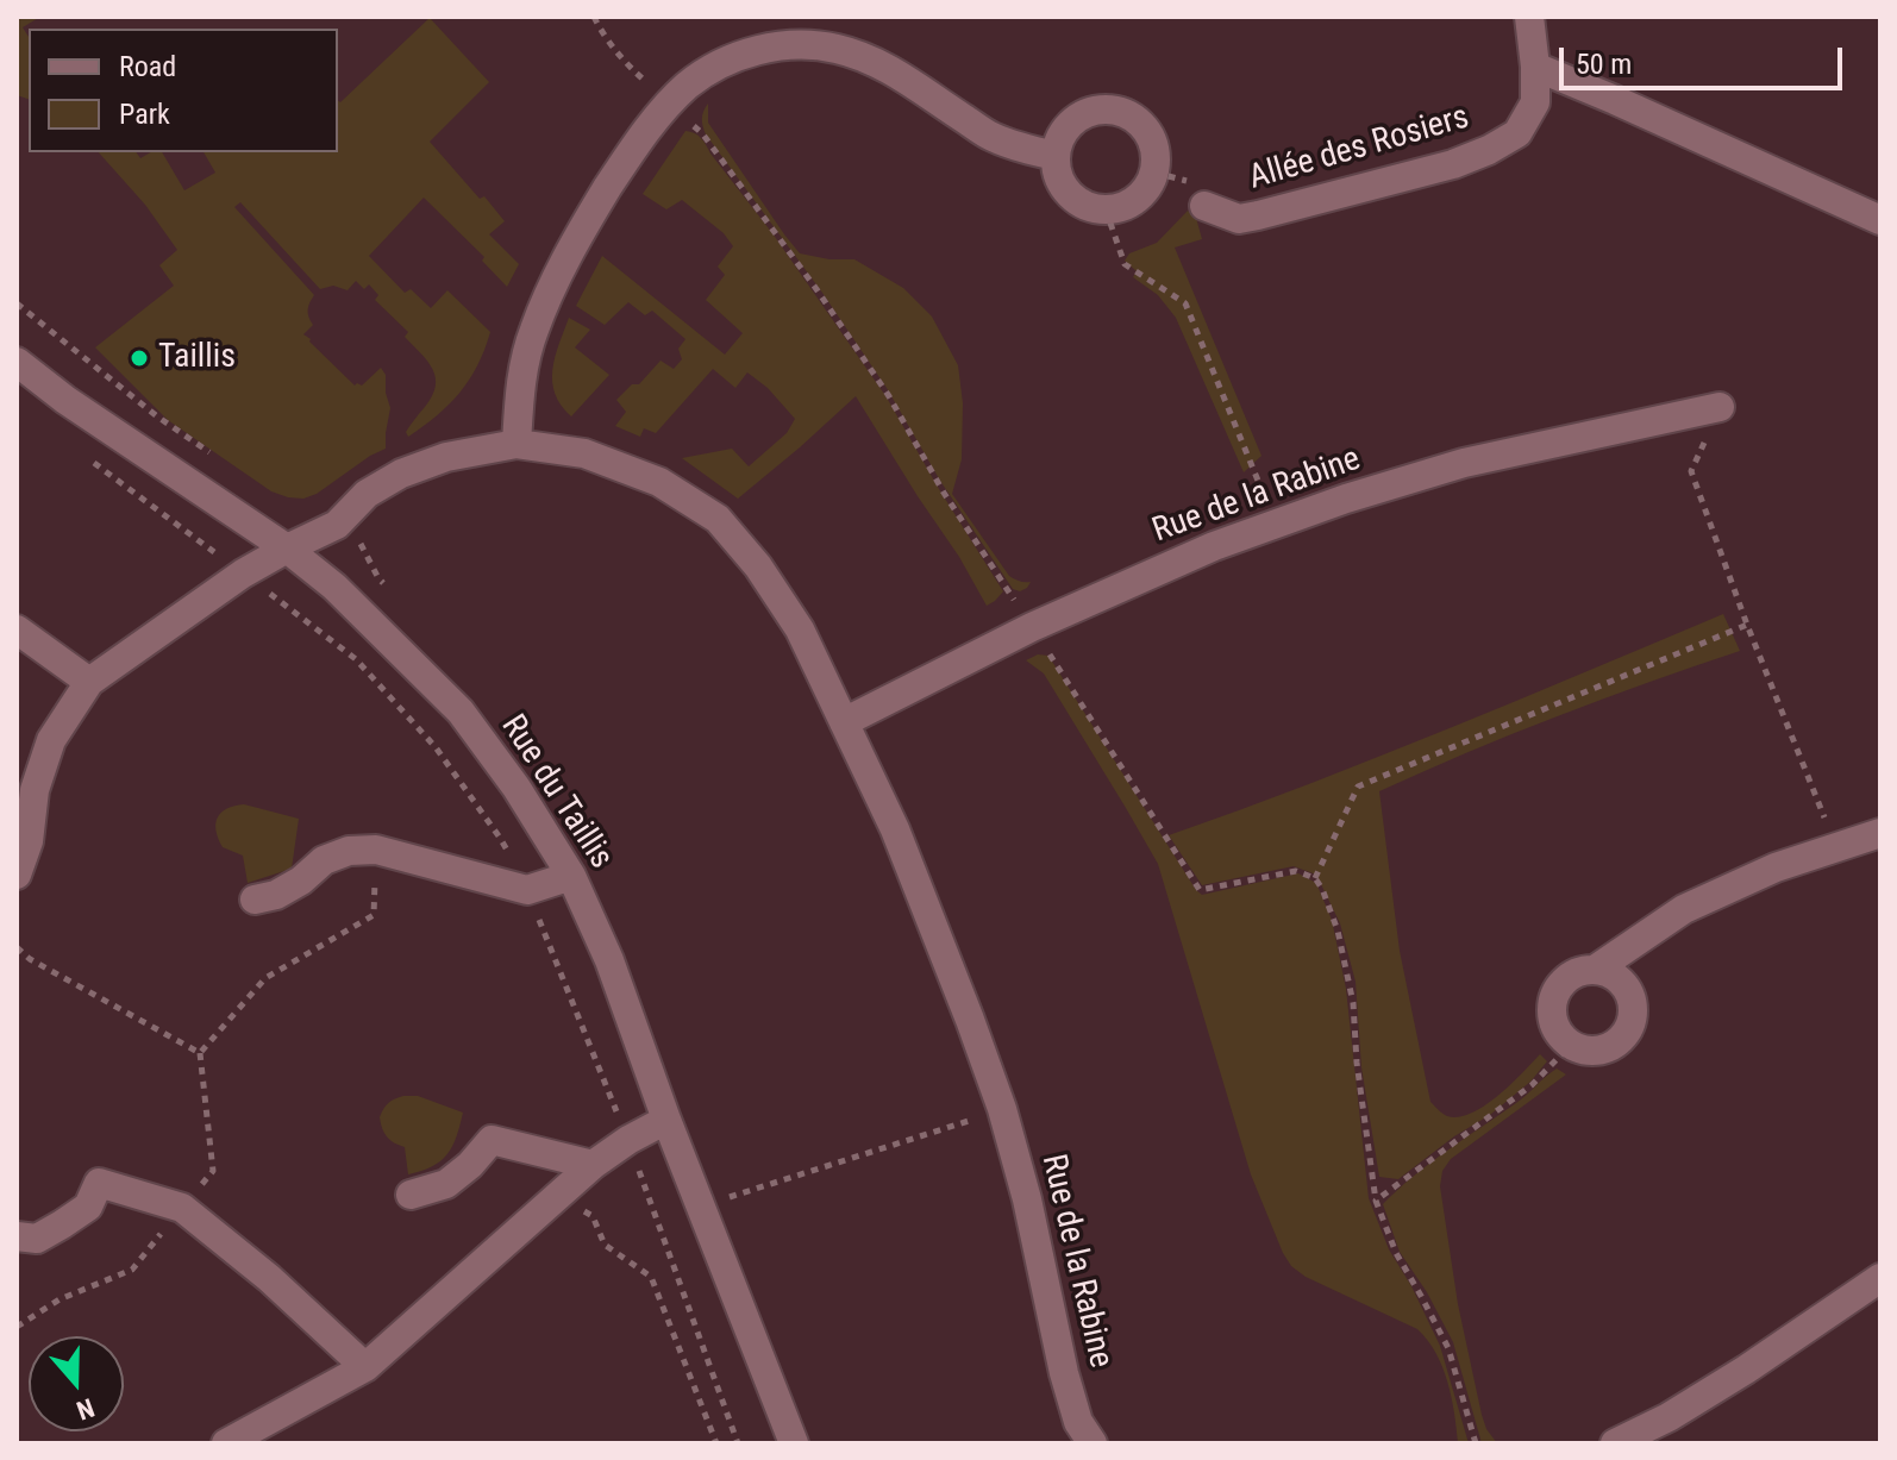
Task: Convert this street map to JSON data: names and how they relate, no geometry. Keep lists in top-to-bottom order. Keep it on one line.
{"streets":{"street":["Allée des Rosiers","Rue de la Rabine","Rue du Taillis"]},"crossings":[["Rue de la Rabine","Rue du Taillis"]],"places":["Taillis"],"legend":["Road","Park"],"scale_bar":"50 m","north":"bottom"}
